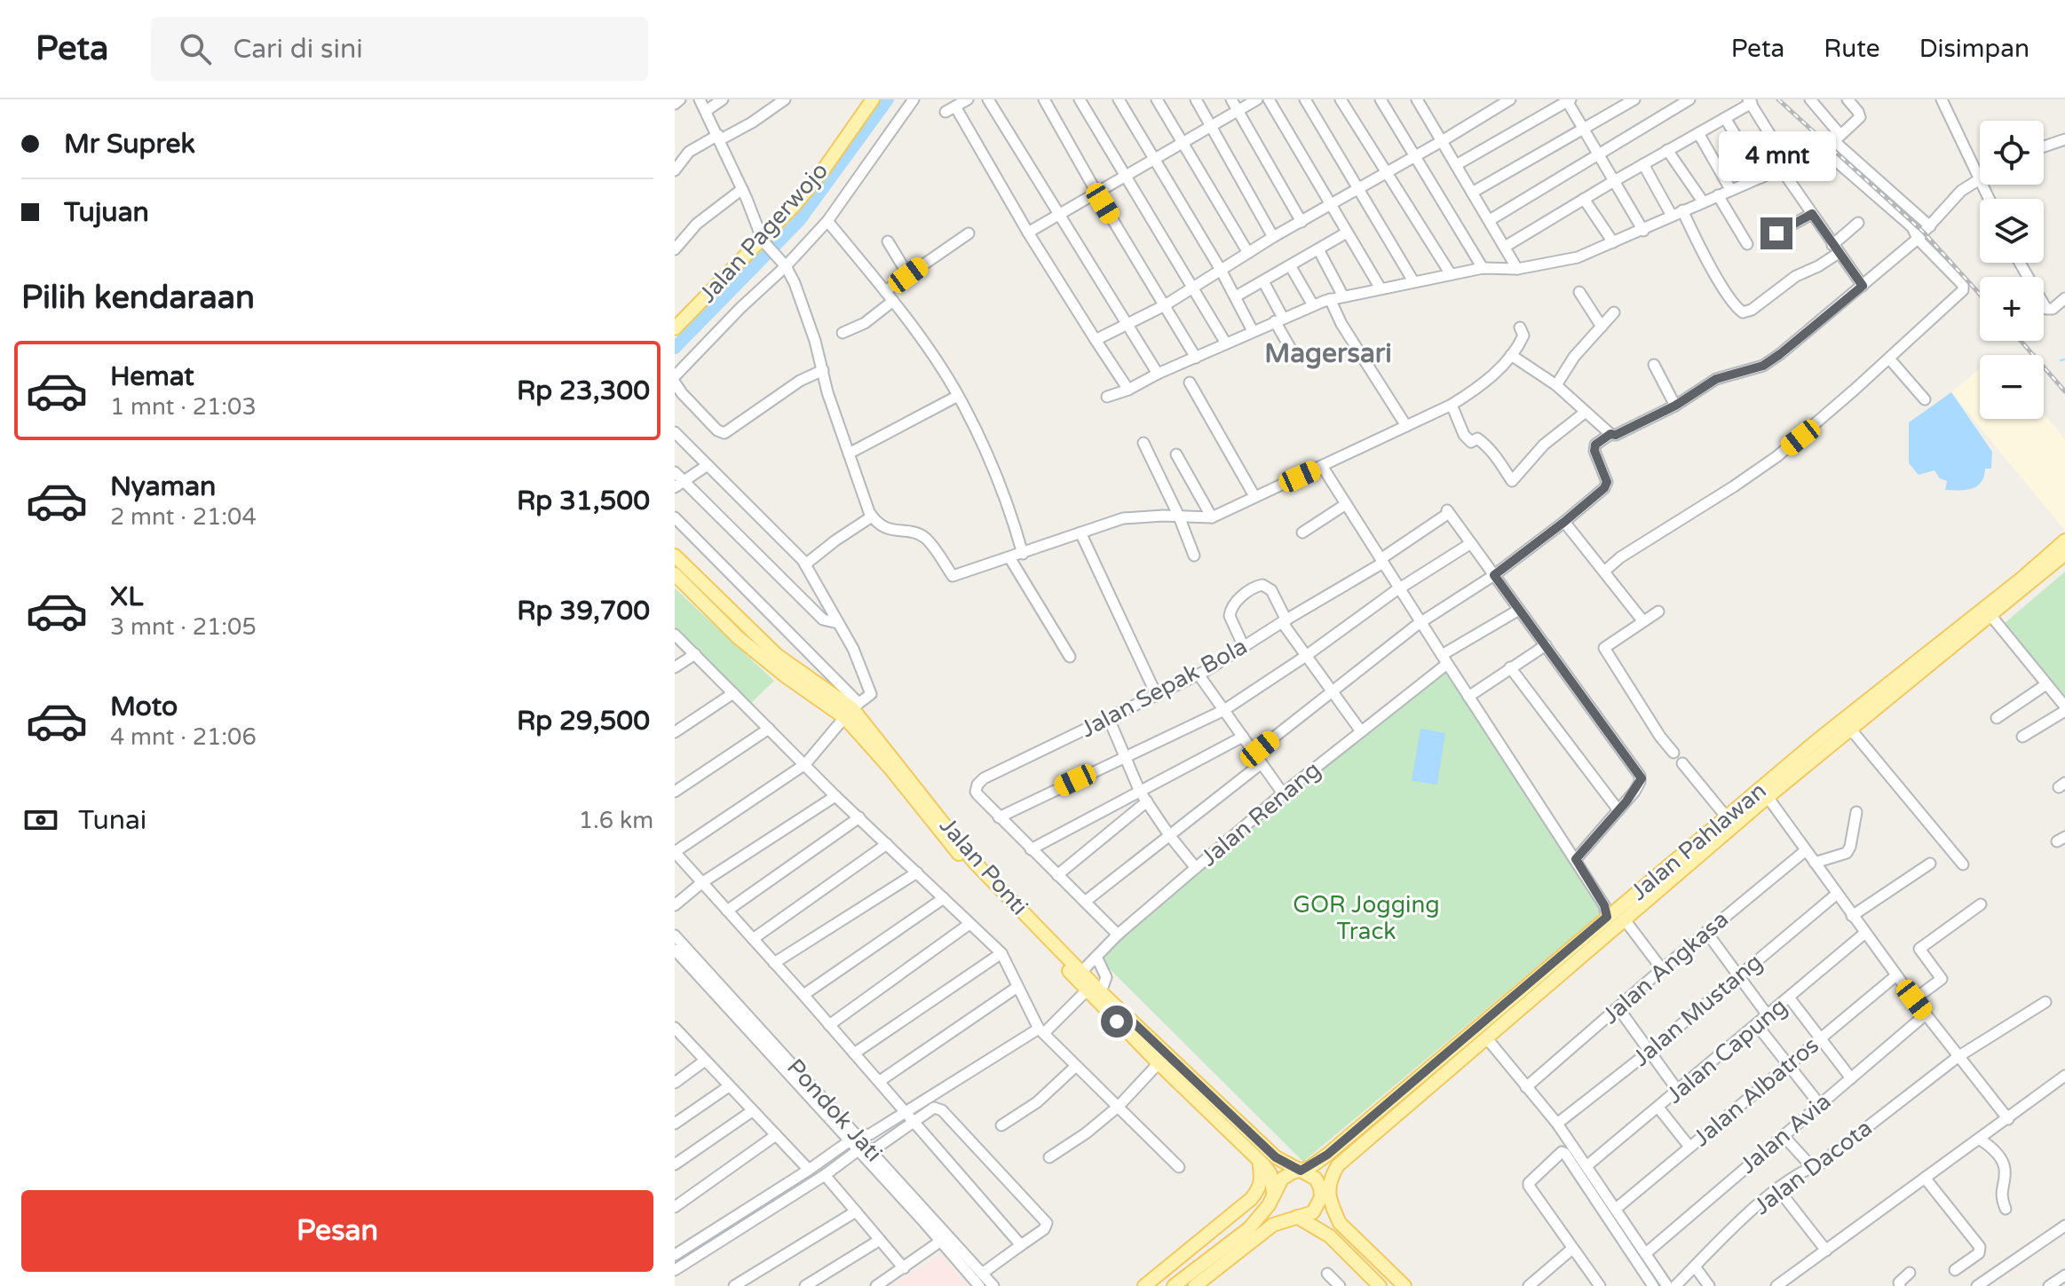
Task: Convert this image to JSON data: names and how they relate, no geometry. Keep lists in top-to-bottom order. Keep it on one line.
{"streets":{"main road":["Jalan Pagerwojo","Jalan Pahlawan","Jalan Ponti"],"street":["Jalan Sepak Bola","Jalan Renang","Jalan Angkasa","Jalan Mustang","Jalan Capung","Jalan Albatros","Pondok Jati","Jalan Avia","Jalan Dacota"]},"crossings":[["Jalan Renang","Jalan Ponti"],["Jalan Pahlawan","Jalan Ponti"]],"districts":["Magersari"],"parks":["GOR Jogging Track"],"page":{"header":"Peta","search":"Cari di sini","nav":["Peta","Rute","Disimpan"],"banner":["Mr Suprek","Tujuan"],"map_buttons":["+","−"],"bubble":"4 mnt","heading":"Pilih kendaraan","list":[{"name":"Hemat","note":"1 mnt · 21:03","value":"Rp 23,300"},{"name":"Nyaman","note":"2 mnt · 21:04","value":"Rp 31,500"},{"name":"XL","note":"3 mnt · 21:05","value":"Rp 39,700"},{"name":"Moto","note":"4 mnt · 21:06","value":"Rp 29,500"}],"pay":["Tunai","1.6 km"],"buttons":"Pesan"}}
